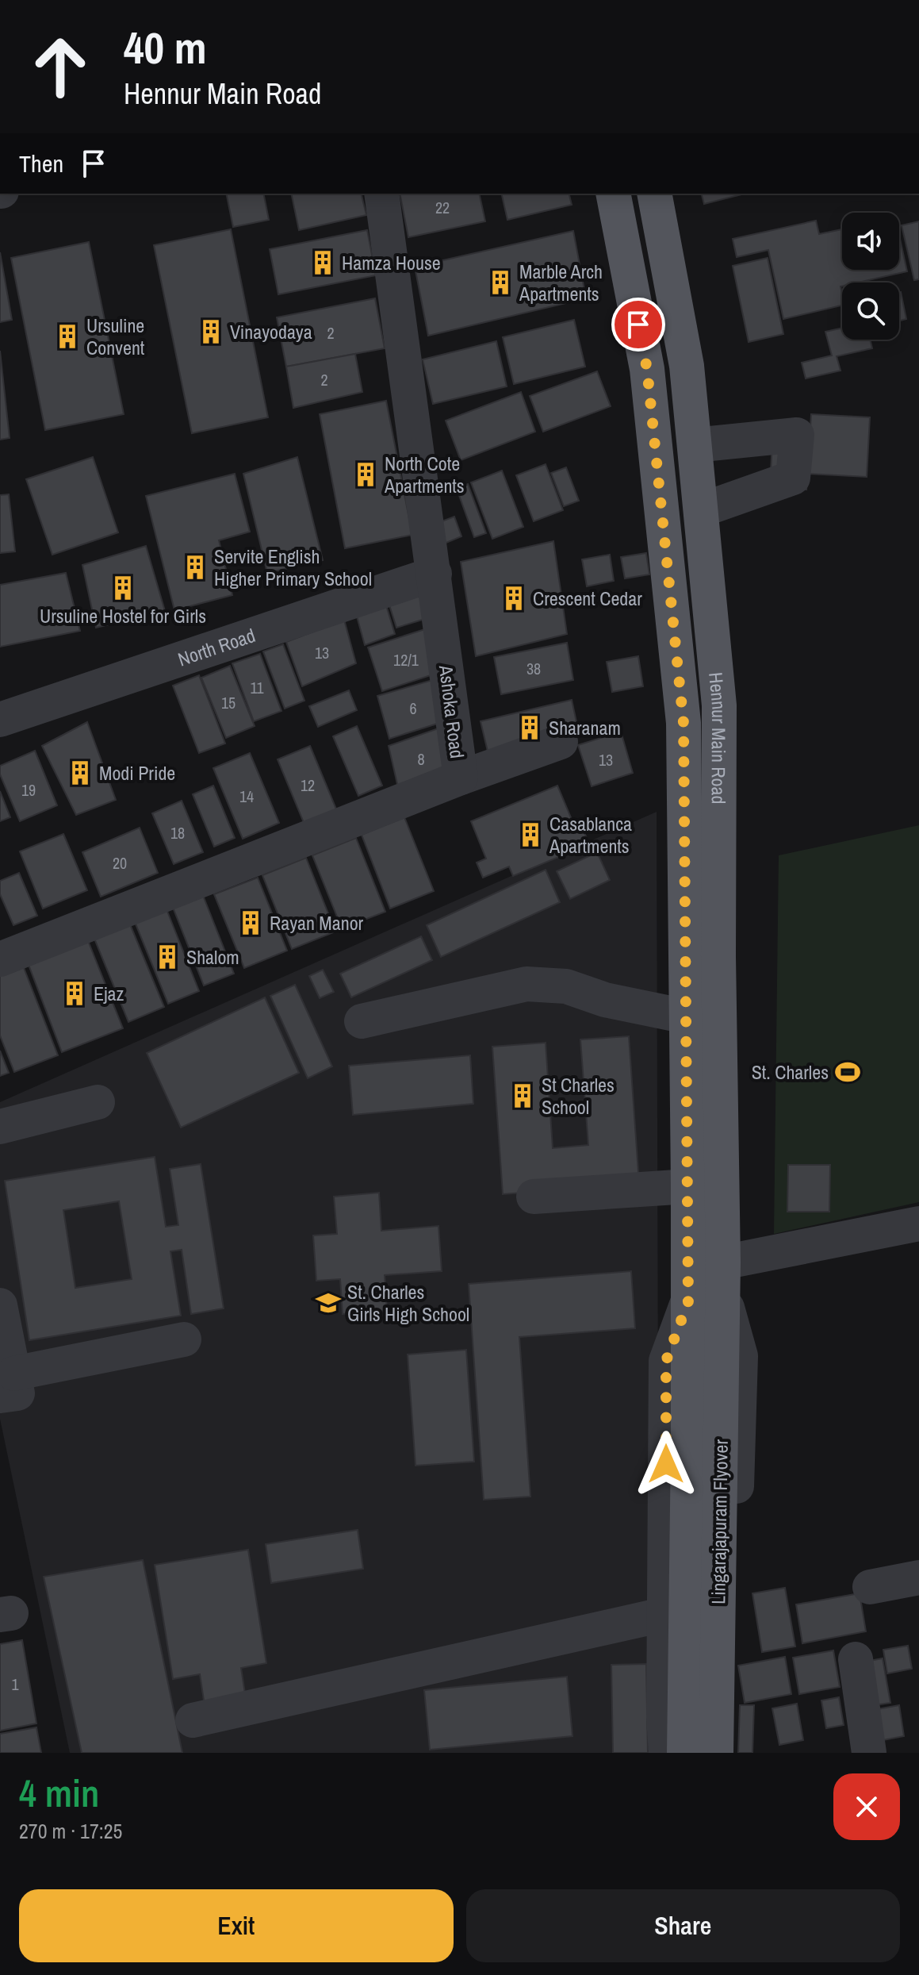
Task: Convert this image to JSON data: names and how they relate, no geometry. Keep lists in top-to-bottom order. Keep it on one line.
{"streets":{"main road":["Hennur Main Road","Lingarajapuram Flyover"],"street":["North Road","Ashoka Road"]},"crossings":[["North Road","Ashoka Road"],["Hennur Main Road","Lingarajapuram Flyover"]],"places":{"building":["Hamza House","Marble Arch Apartments","Vinayodaya","Ursuline Convent","North Cote Apartments","Servite English Higher Primary School","Ursuline Hostel for Girls","Crescent Cedar","Sharanam","Modi Pride","Casablanca Apartments","Rayan Manor","Shalom","Ejaz","St Charles School"],"sports":["St. Charles"],"school or university":["St. Charles Girls High School"]},"house_numbers":["22","2","2","13","12/1","38","11","15","6","8","13","12","19","14","18","20","1"],"page":{"turn":["40 m","Hennur Main Road"],"then":"Then","heading":["4 min","270 m · 17:25"],"buttons":["Exit","Share"]}}
